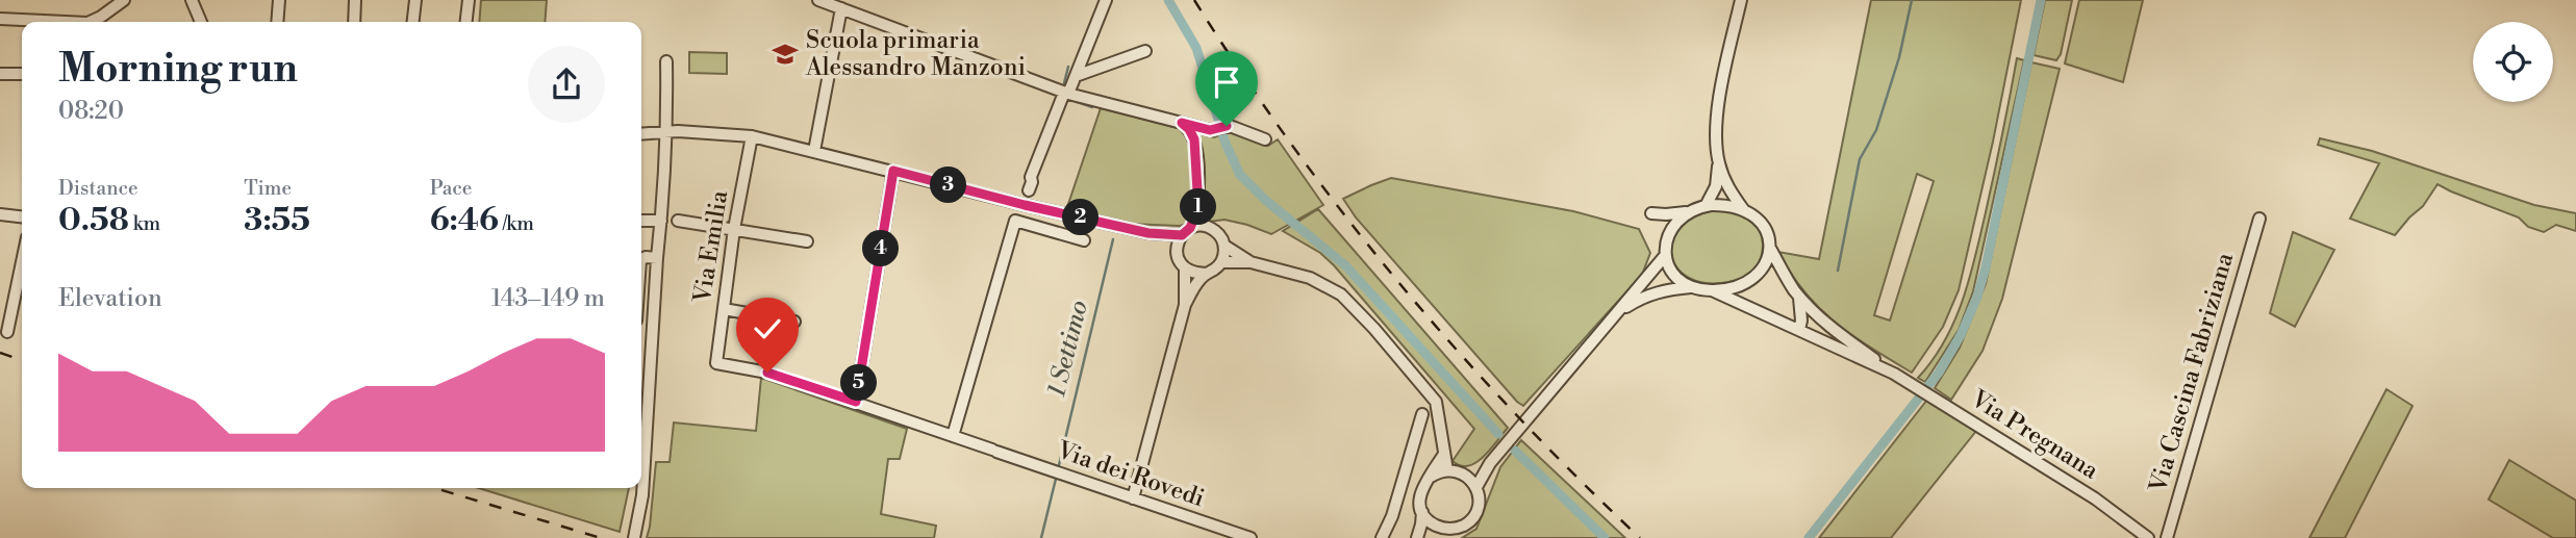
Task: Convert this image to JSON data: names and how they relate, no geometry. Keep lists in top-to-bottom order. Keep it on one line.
{"streets":{"street":["Via Emilia","Via Cascina Fabriziana","Via Pregnana","Via dei Rovedi"]},"crossings":[["Via Emilia","Via dei Rovedi"]],"water":["1 Settimo"],"places":{"school or university":["Scuola primaria Alessandro Manzoni"]},"page":{"heading":["Morning run","08:20"],"stats":[["Distance","0.58 km"],["Time","3:55"],["Pace","6:46 /km"]],"pins":["3","1","2","4","5"],"chart":["Elevation","143–149 m"]}}
